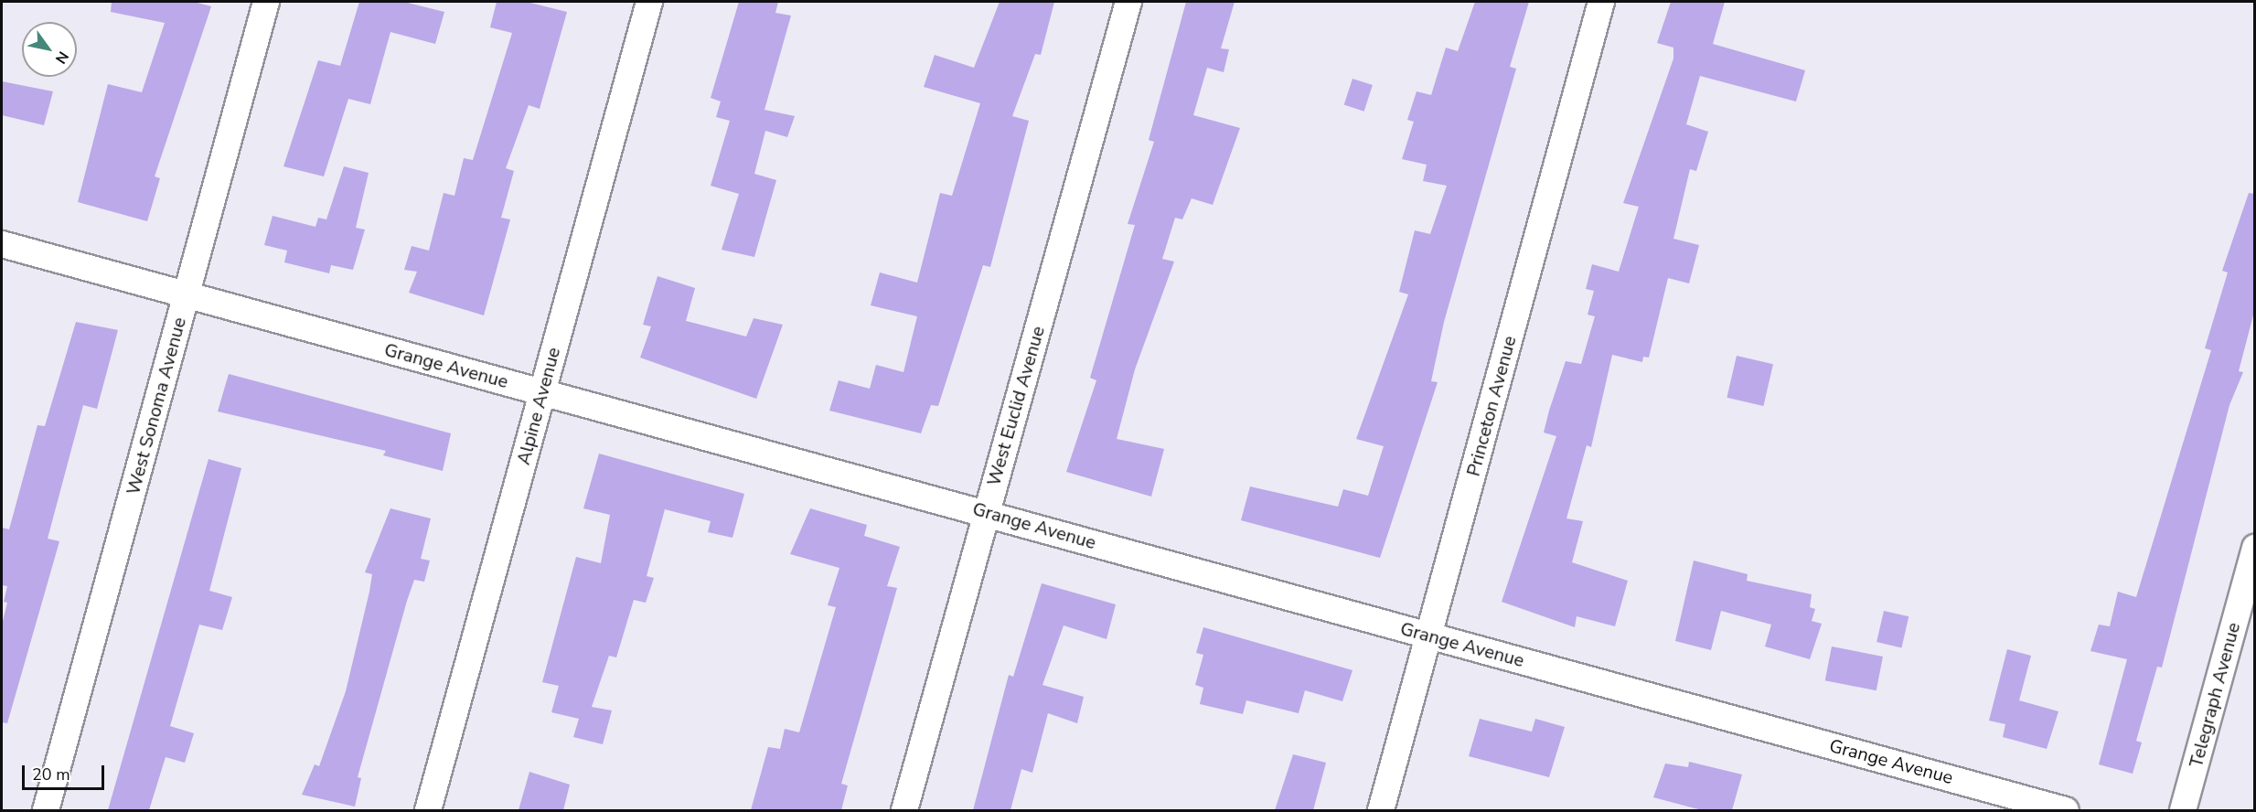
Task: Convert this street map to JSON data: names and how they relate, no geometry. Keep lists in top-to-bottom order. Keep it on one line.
{"streets":{"street":["Grange Avenue","West Sonoma Avenue","Alpine Avenue","West Euclid Avenue","Princeton Avenue","Telegraph Avenue"]},"crossings":[["Grange Avenue","West Sonoma Avenue"],["Grange Avenue","Alpine Avenue"],["Grange Avenue","West Euclid Avenue"],["Grange Avenue","Princeton Avenue"]],"scale_bar":"20 m","north":"bottom right"}
